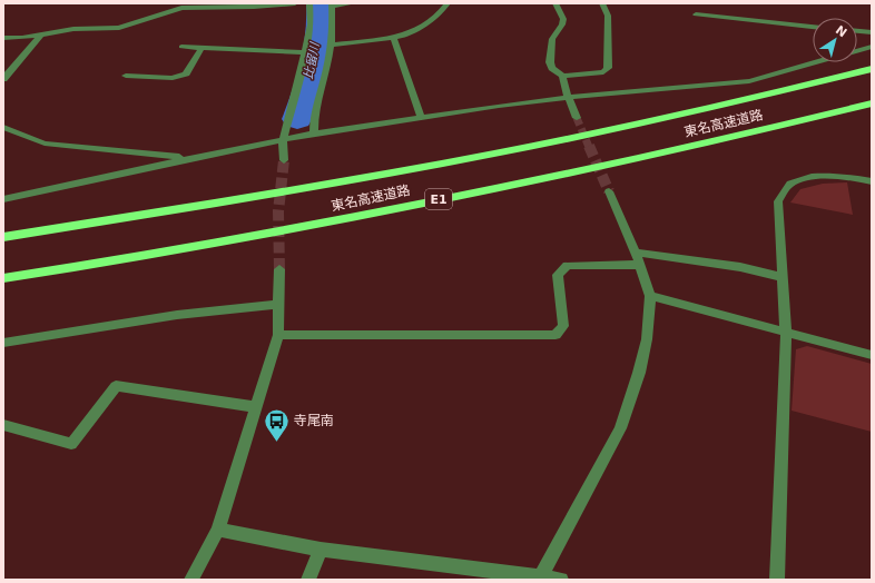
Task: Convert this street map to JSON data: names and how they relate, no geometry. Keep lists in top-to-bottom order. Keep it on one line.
{"streets":{"highway":["東名高速道路","E1"]},"water":["比留川"],"places":{"bus stop":["寺尾南"]},"north":"top right"}
